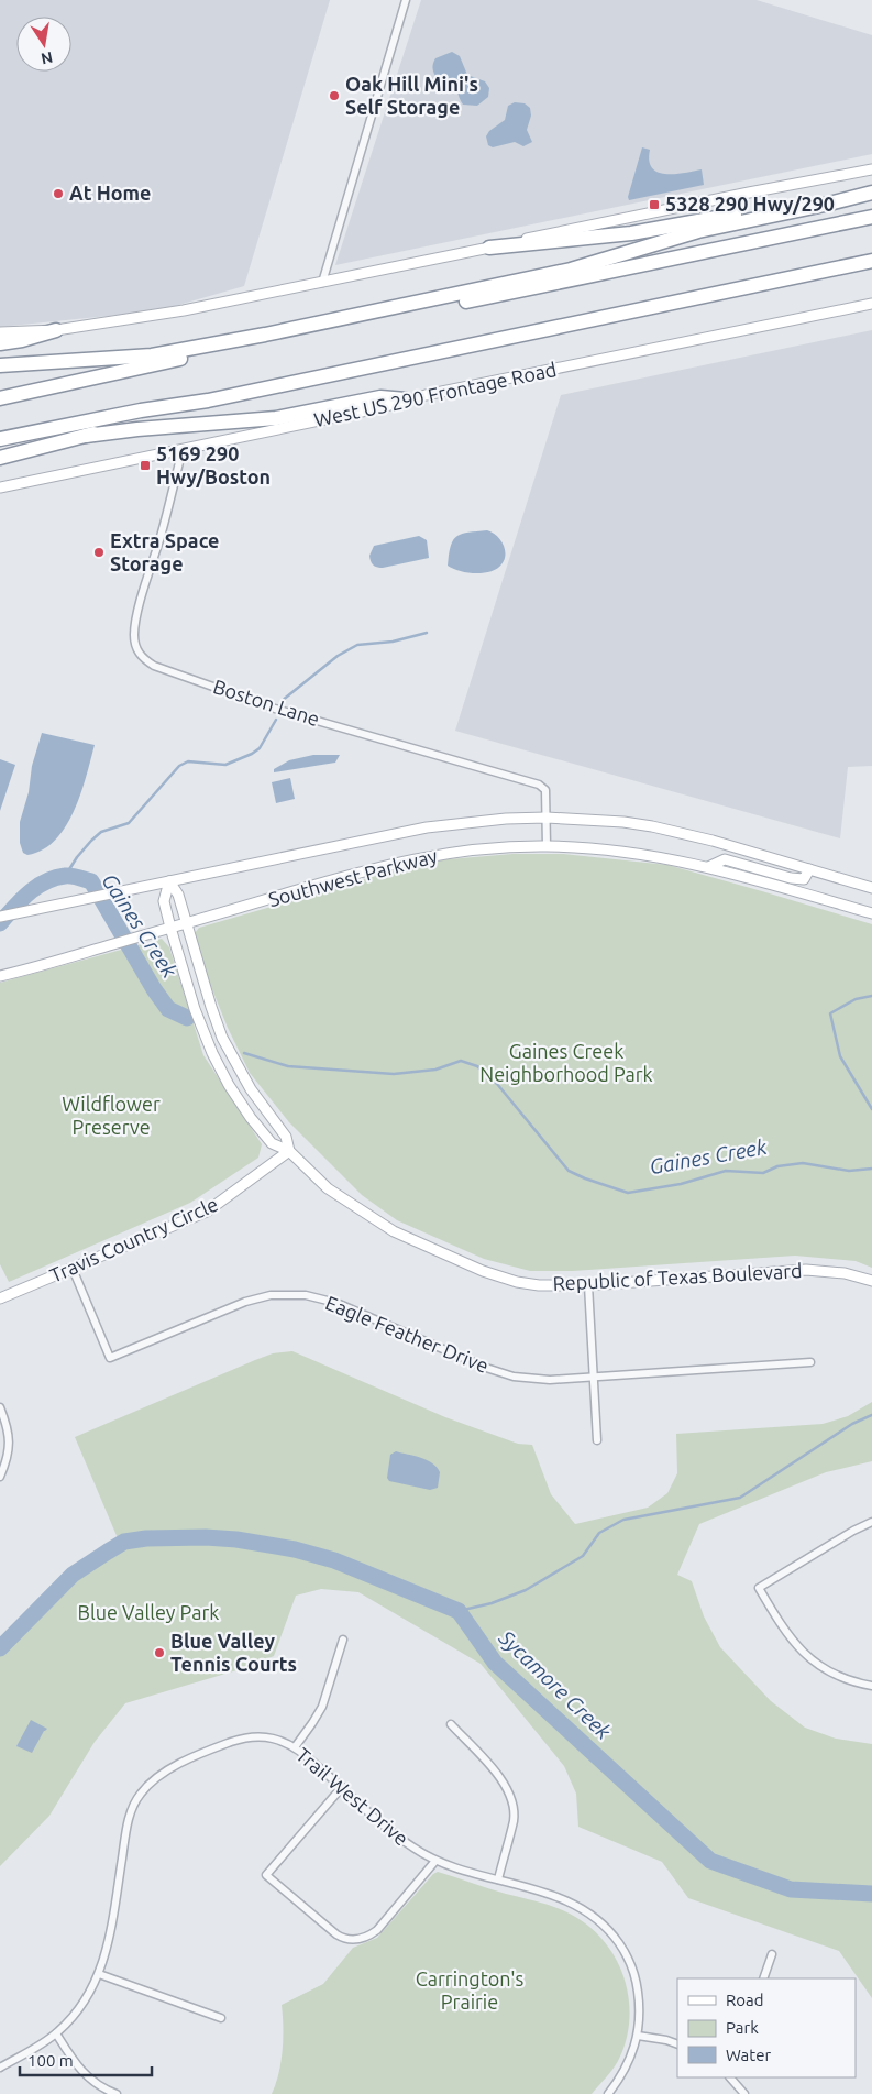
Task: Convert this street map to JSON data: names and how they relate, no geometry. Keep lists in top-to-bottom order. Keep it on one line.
{"streets":{"main road":["West US 290 Frontage Road","Southwest Parkway","Travis Country Circle","Republic of Texas Boulevard"],"street":["Boston Lane","Eagle Feather Drive","Trail West Drive"]},"crossings":[["West US 290 Frontage Road","Boston Lane"],["Boston Lane","Southwest Parkway"],["Southwest Parkway","Republic of Texas Boulevard"],["Travis Country Circle","Republic of Texas Boulevard"],["Travis Country Circle","Eagle Feather Drive"]],"water":["Gaines Creek","Sycamore Creek"],"parks":["Gaines Creek Neighborhood Park","Wildflower Preserve","Blue Valley Park","Carrington's Prairie"],"places":{"other":["Oak Hill Mini's Self Storage","At Home","Extra Space Storage","Blue Valley Tennis Courts"],"transit":["5328 290 Hwy/290","5169 290 Hwy/Boston"]},"legend":["Road","Park","Water"],"scale_bar":"100 m","north":"bottom"}
